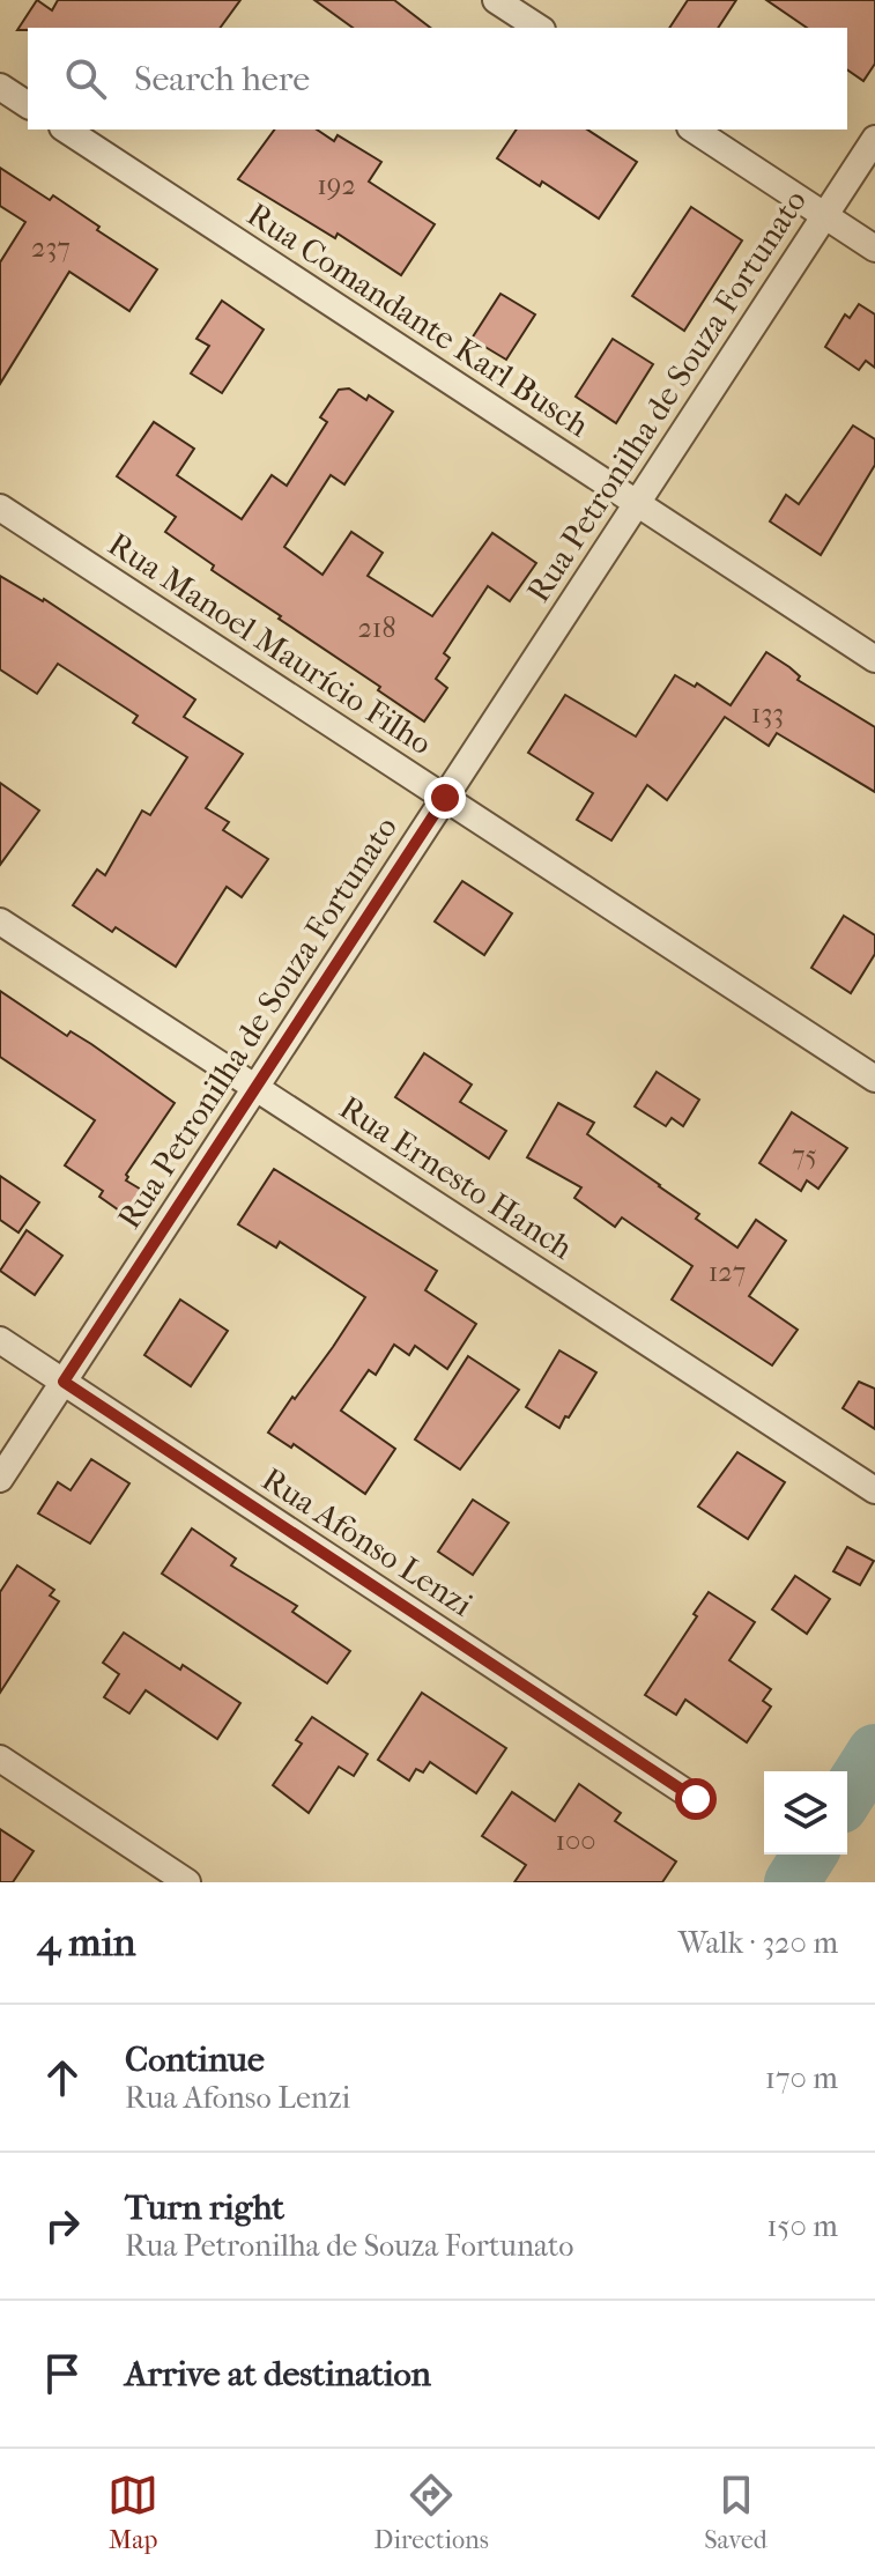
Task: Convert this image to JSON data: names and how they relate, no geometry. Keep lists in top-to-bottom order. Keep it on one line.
{"streets":{"street":["Rua Comandante Karl Busch","Rua Petronilha de Souza Fortunato","Rua Manoel Maurício Filho","Rua Ernesto Hanch","Rua Afonso Lenzi"]},"crossings":[["Rua Comandante Karl Busch","Rua Petronilha de Souza Fortunato"],["Rua Petronilha de Souza Fortunato","Rua Manoel Maurício Filho"],["Rua Petronilha de Souza Fortunato","Rua Ernesto Hanch"],["Rua Petronilha de Souza Fortunato","Rua Afonso Lenzi"]],"house_numbers":["192","237","218","133","75","127","100"],"page":{"search":"Search here","heading":["4 min","Walk · 320 m"],"list":[["Continue","Rua Afonso Lenzi","170 m"],["Turn right","Rua Petronilha de Souza Fortunato","150 m"],"Arrive at destination"],"nav":["Map","Directions","Saved"]}}
